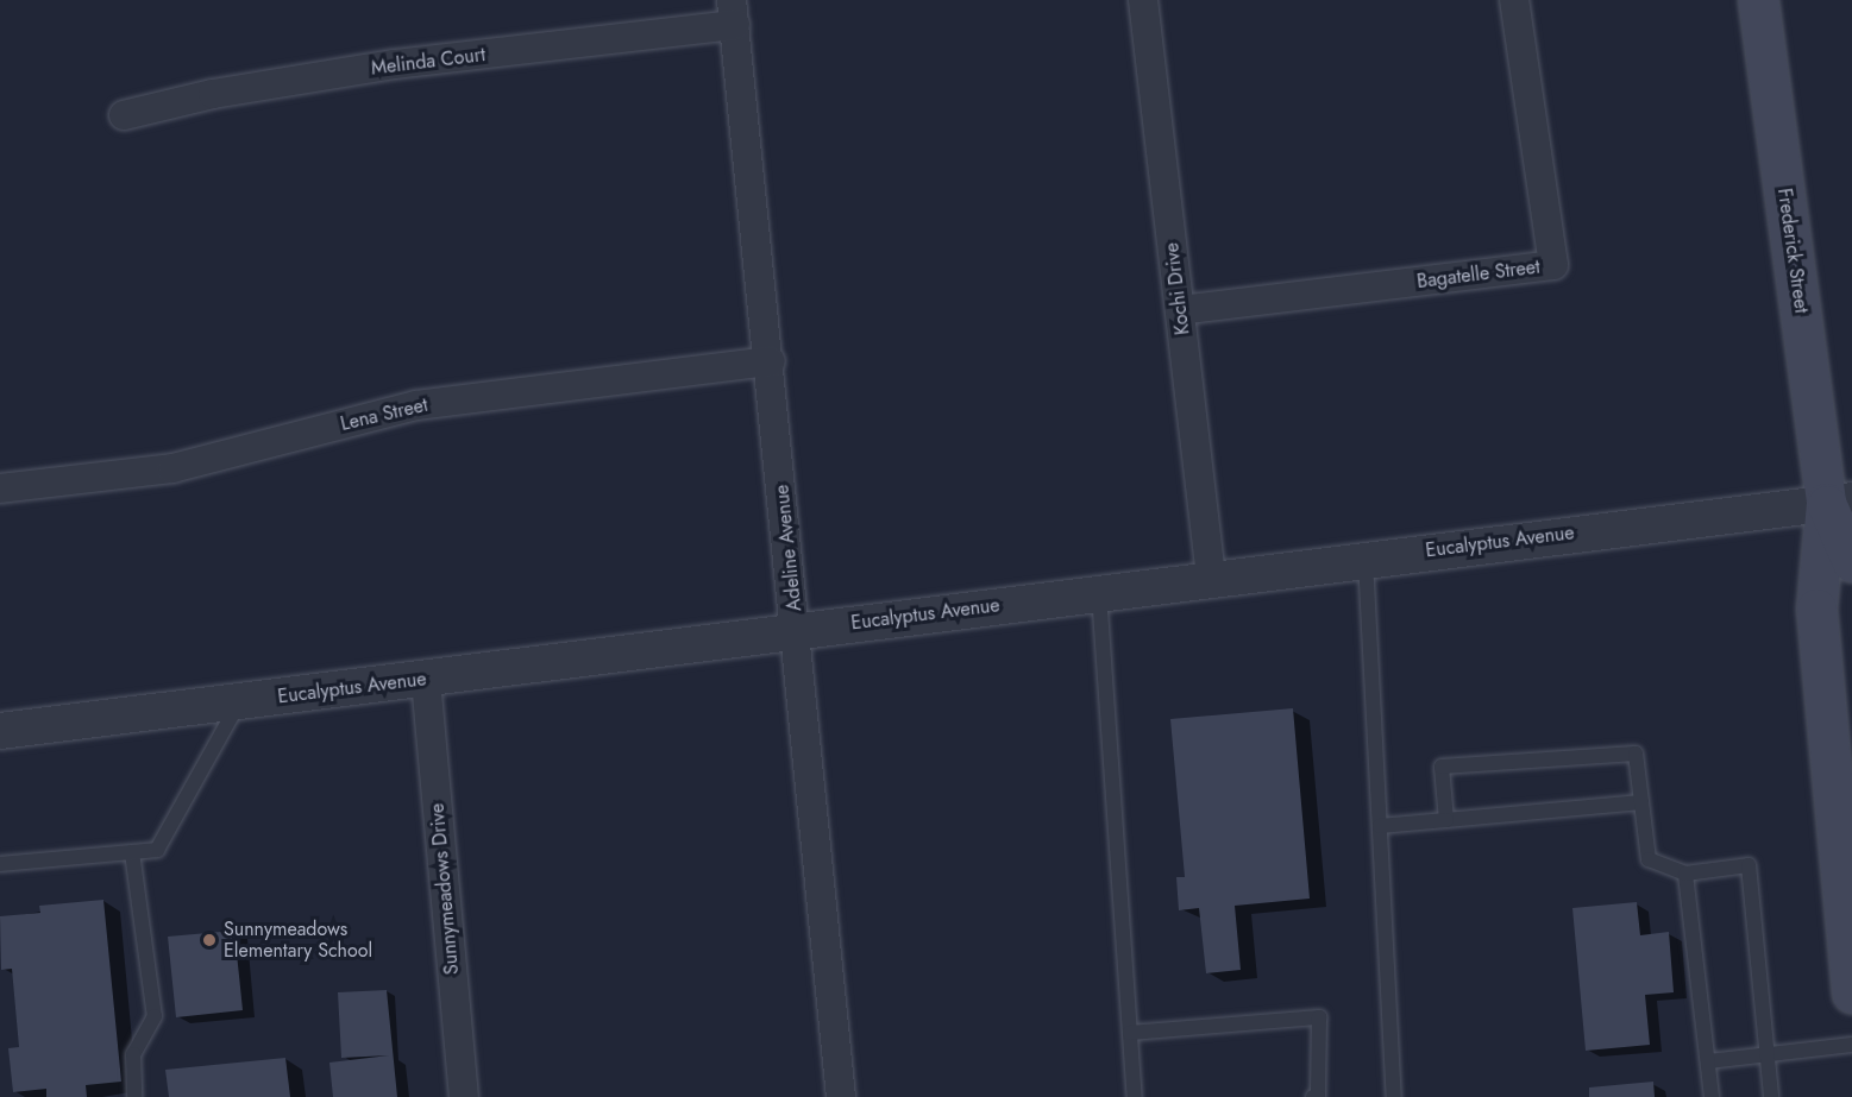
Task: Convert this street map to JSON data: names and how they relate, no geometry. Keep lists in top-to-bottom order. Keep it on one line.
{"streets":{"main road":["Frederick Street"],"street":["Melinda Court","Bagatelle Street","Kochi Drive","Lena Street","Eucalyptus Avenue","Adeline Avenue","Sunnymeadows Drive"]},"crossings":[["Melinda Court","Adeline Avenue"],["Frederick Street","Eucalyptus Avenue"],["Bagatelle Street","Kochi Drive"],["Kochi Drive","Eucalyptus Avenue"],["Lena Street","Adeline Avenue"],["Eucalyptus Avenue","Adeline Avenue"],["Eucalyptus Avenue","Sunnymeadows Drive"]],"places":["Sunnymeadows Elementary School"]}
